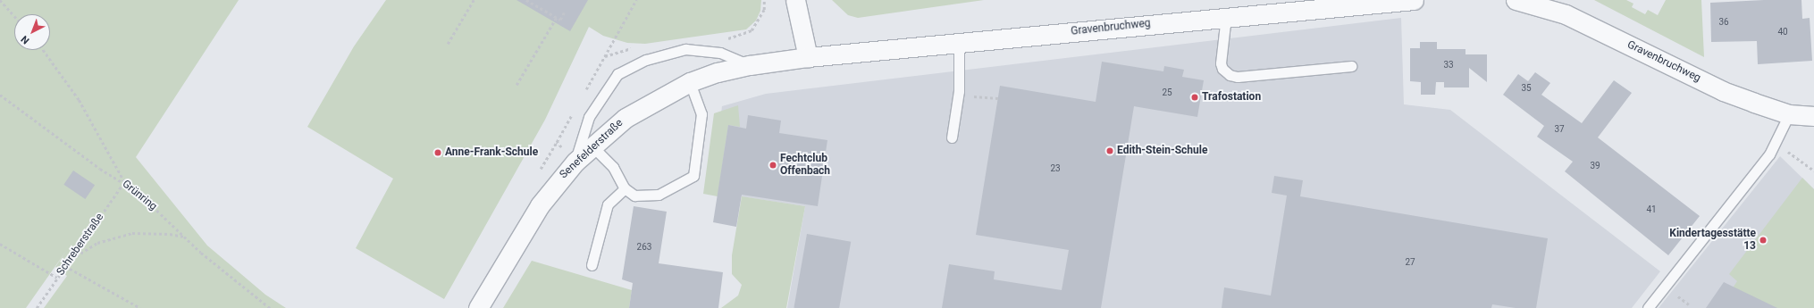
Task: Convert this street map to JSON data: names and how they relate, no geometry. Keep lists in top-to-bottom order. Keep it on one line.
{"streets":{"street":["Gravenbruchweg","Senefelderstraße"],"path":["Grünring","Schreberstraße"]},"crossings":[["Gravenbruchweg","Senefelderstraße"],["Grünring","Schreberstraße"]],"places":["Trafostation","Edith-Stein-Schule","Anne-Frank-Schule","Fechtclub Offenbach","Kindertagesstätte 13"],"house_numbers":["36","40","33","35","25","37","39","23","41","263","27"],"north":"bottom left"}
